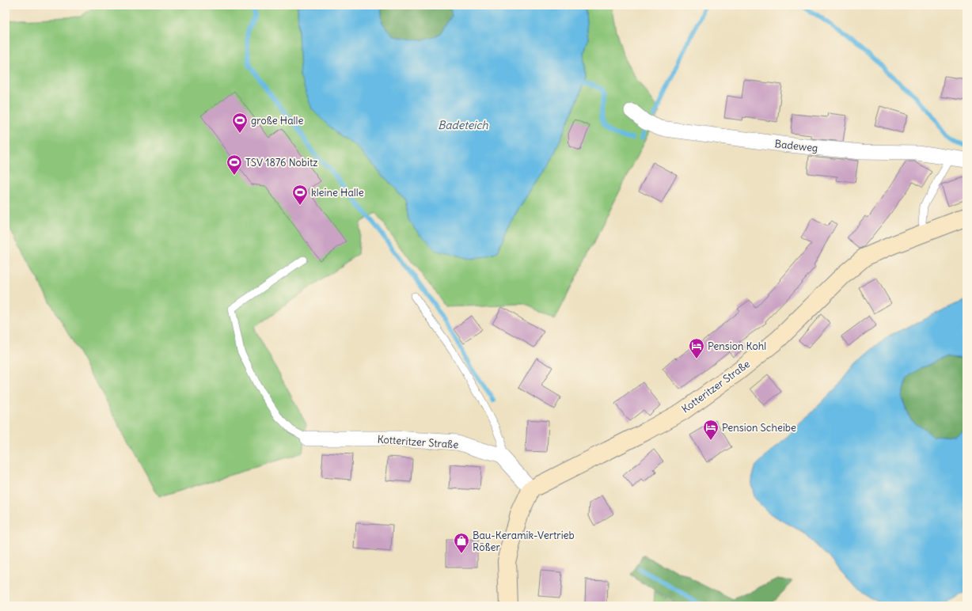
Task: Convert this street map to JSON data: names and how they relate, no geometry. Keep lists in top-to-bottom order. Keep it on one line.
{"streets":{"street":["Badeweg","Kotteritzer Straße"]},"water":["Badeteich"],"places":{"sports":["große Halle","TSV 1876 Nobitz","kleine Halle"],"hotel":["Pension Kohl","Pension Scheibe"],"shop":["Bau-Keramik-Vertrieb Rößer"]}}
